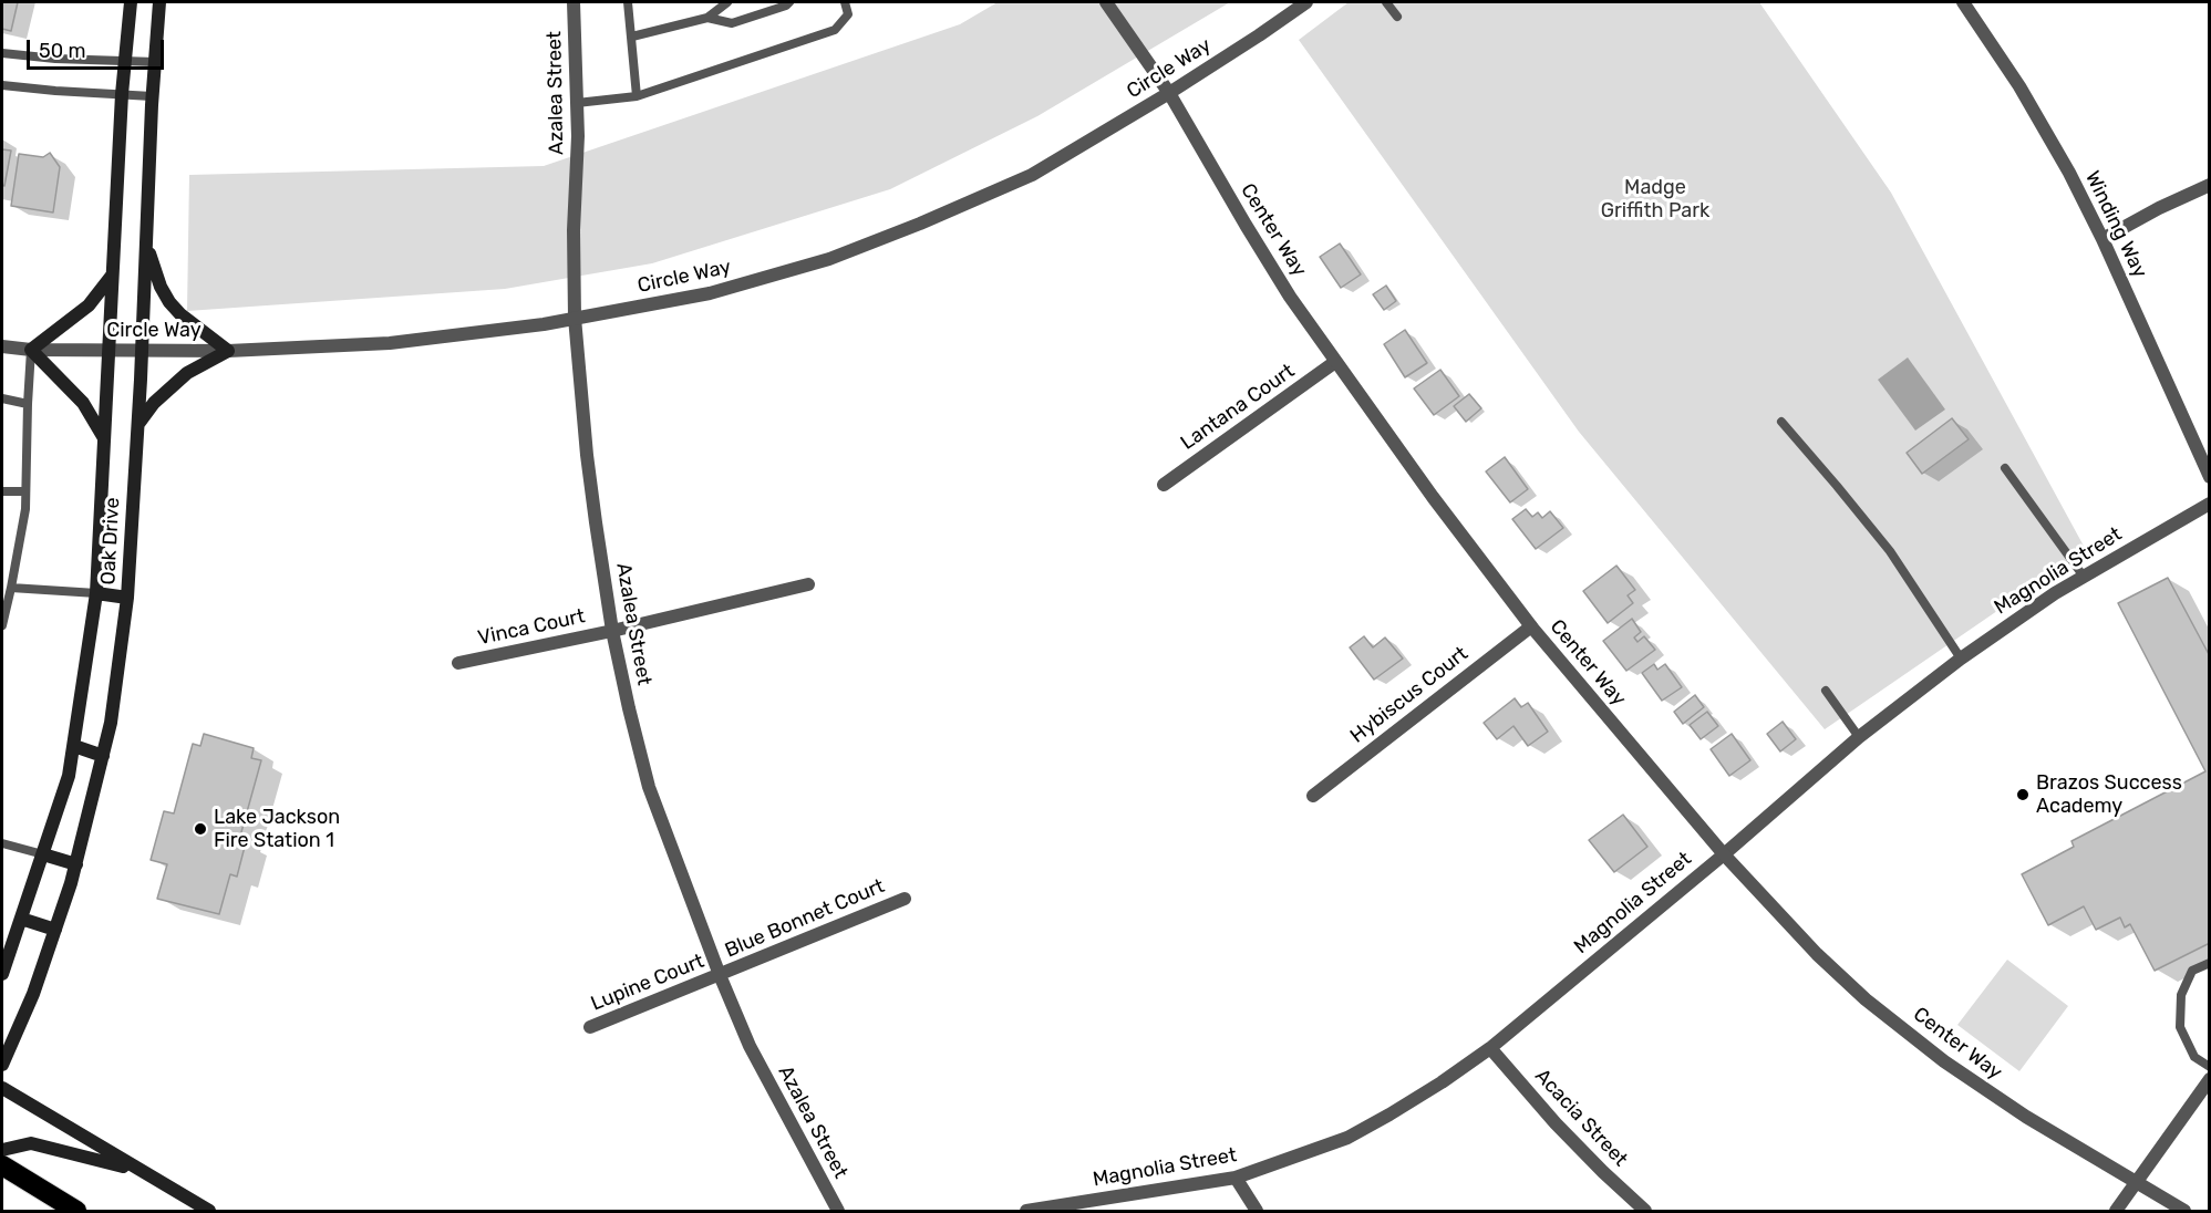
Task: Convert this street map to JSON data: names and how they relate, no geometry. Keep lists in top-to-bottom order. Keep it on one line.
{"streets":{"main road":["Oak Drive"],"street":["Circle Way","Azalea Street","Winding Way","Center Way","Lantana Court","Magnolia Street","Vinca Court","Hybiscus Court","Blue Bonnet Court","Lupine Court","Acacia Street"]},"crossings":[["Circle Way","Azalea Street"],["Circle Way","Center Way"],["Circle Way","Oak Drive"],["Azalea Street","Vinca Court"],["Azalea Street","Blue Bonnet Court"],["Azalea Street","Lupine Court"],["Center Way","Lantana Court"],["Center Way","Magnolia Street"],["Center Way","Hybiscus Court"],["Magnolia Street","Acacia Street"],["Blue Bonnet Court","Lupine Court"]],"parks":["Madge Griffith Park"],"places":["Brazos Success Academy","Lake Jackson Fire Station 1"],"scale_bar":"50 m"}
